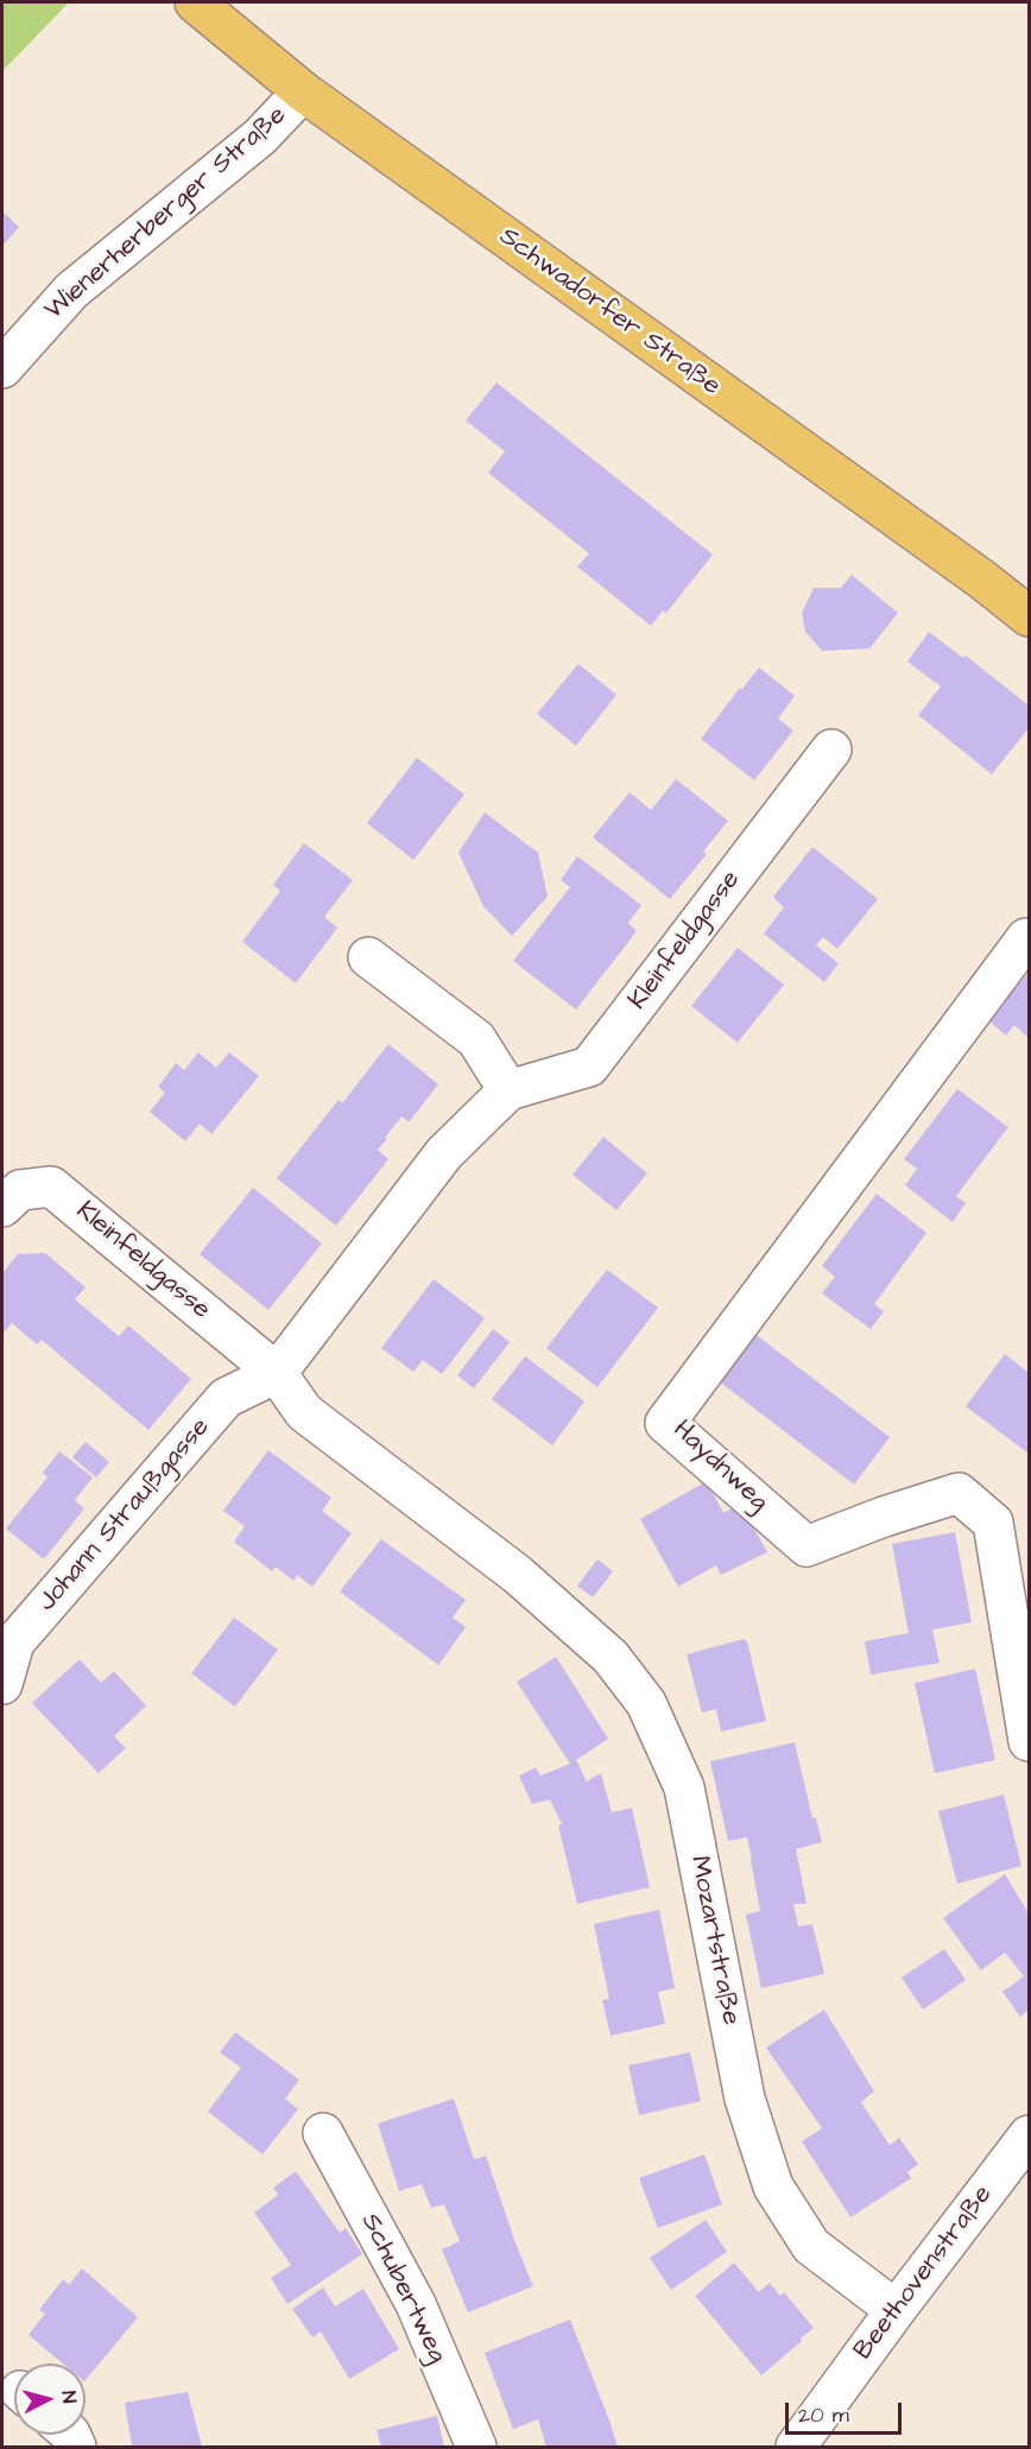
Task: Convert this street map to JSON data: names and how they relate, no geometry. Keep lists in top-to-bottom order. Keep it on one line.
{"streets":{"main road":["Schwadorfer Straße"],"street":["Wienerherberger Straße","Kleinfeldgasse","Haydnweg","Johann Straußgasse","Mozartstraße","Beethovenstraße","Schubertweg"]},"crossings":[["Wienerherberger Straße","Schwadorfer Straße"],["Kleinfeldgasse","Johann Straußgasse"],["Kleinfeldgasse","Mozartstraße"],["Mozartstraße","Beethovenstraße"]],"scale_bar":"20 m","north":"right"}
